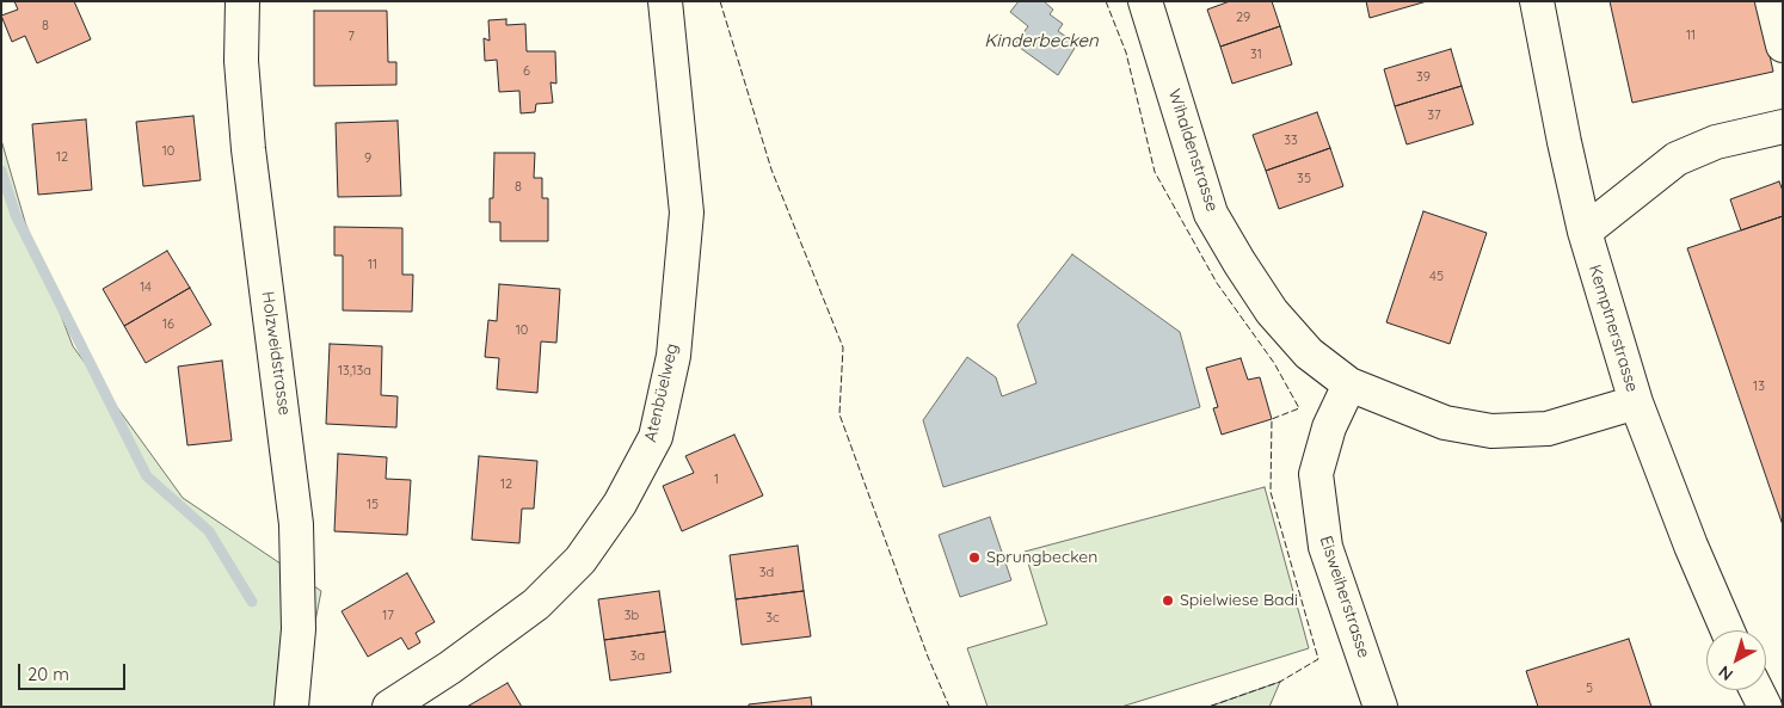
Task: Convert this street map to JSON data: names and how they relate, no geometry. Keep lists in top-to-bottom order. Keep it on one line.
{"streets":{"street":["Wihaldenstrasse","Kemptnerstrasse","Holzweidstrasse","Atenbüelweg","Eisweiherstrasse"]},"crossings":[["Wihaldenstrasse","Kemptnerstrasse"],["Wihaldenstrasse","Eisweiherstrasse"]],"water":["Kinderbecken"],"places":["Sprungbecken","Spielwiese Badi"],"house_numbers":["29","8","11","7","31","6","39","37","33","10","12","9","35","8","11","45","14","16","10","13,13a","13","1","12","15","3d","17","3b","3c","3a","5"],"scale_bar":"20 m","north":"bottom left"}
